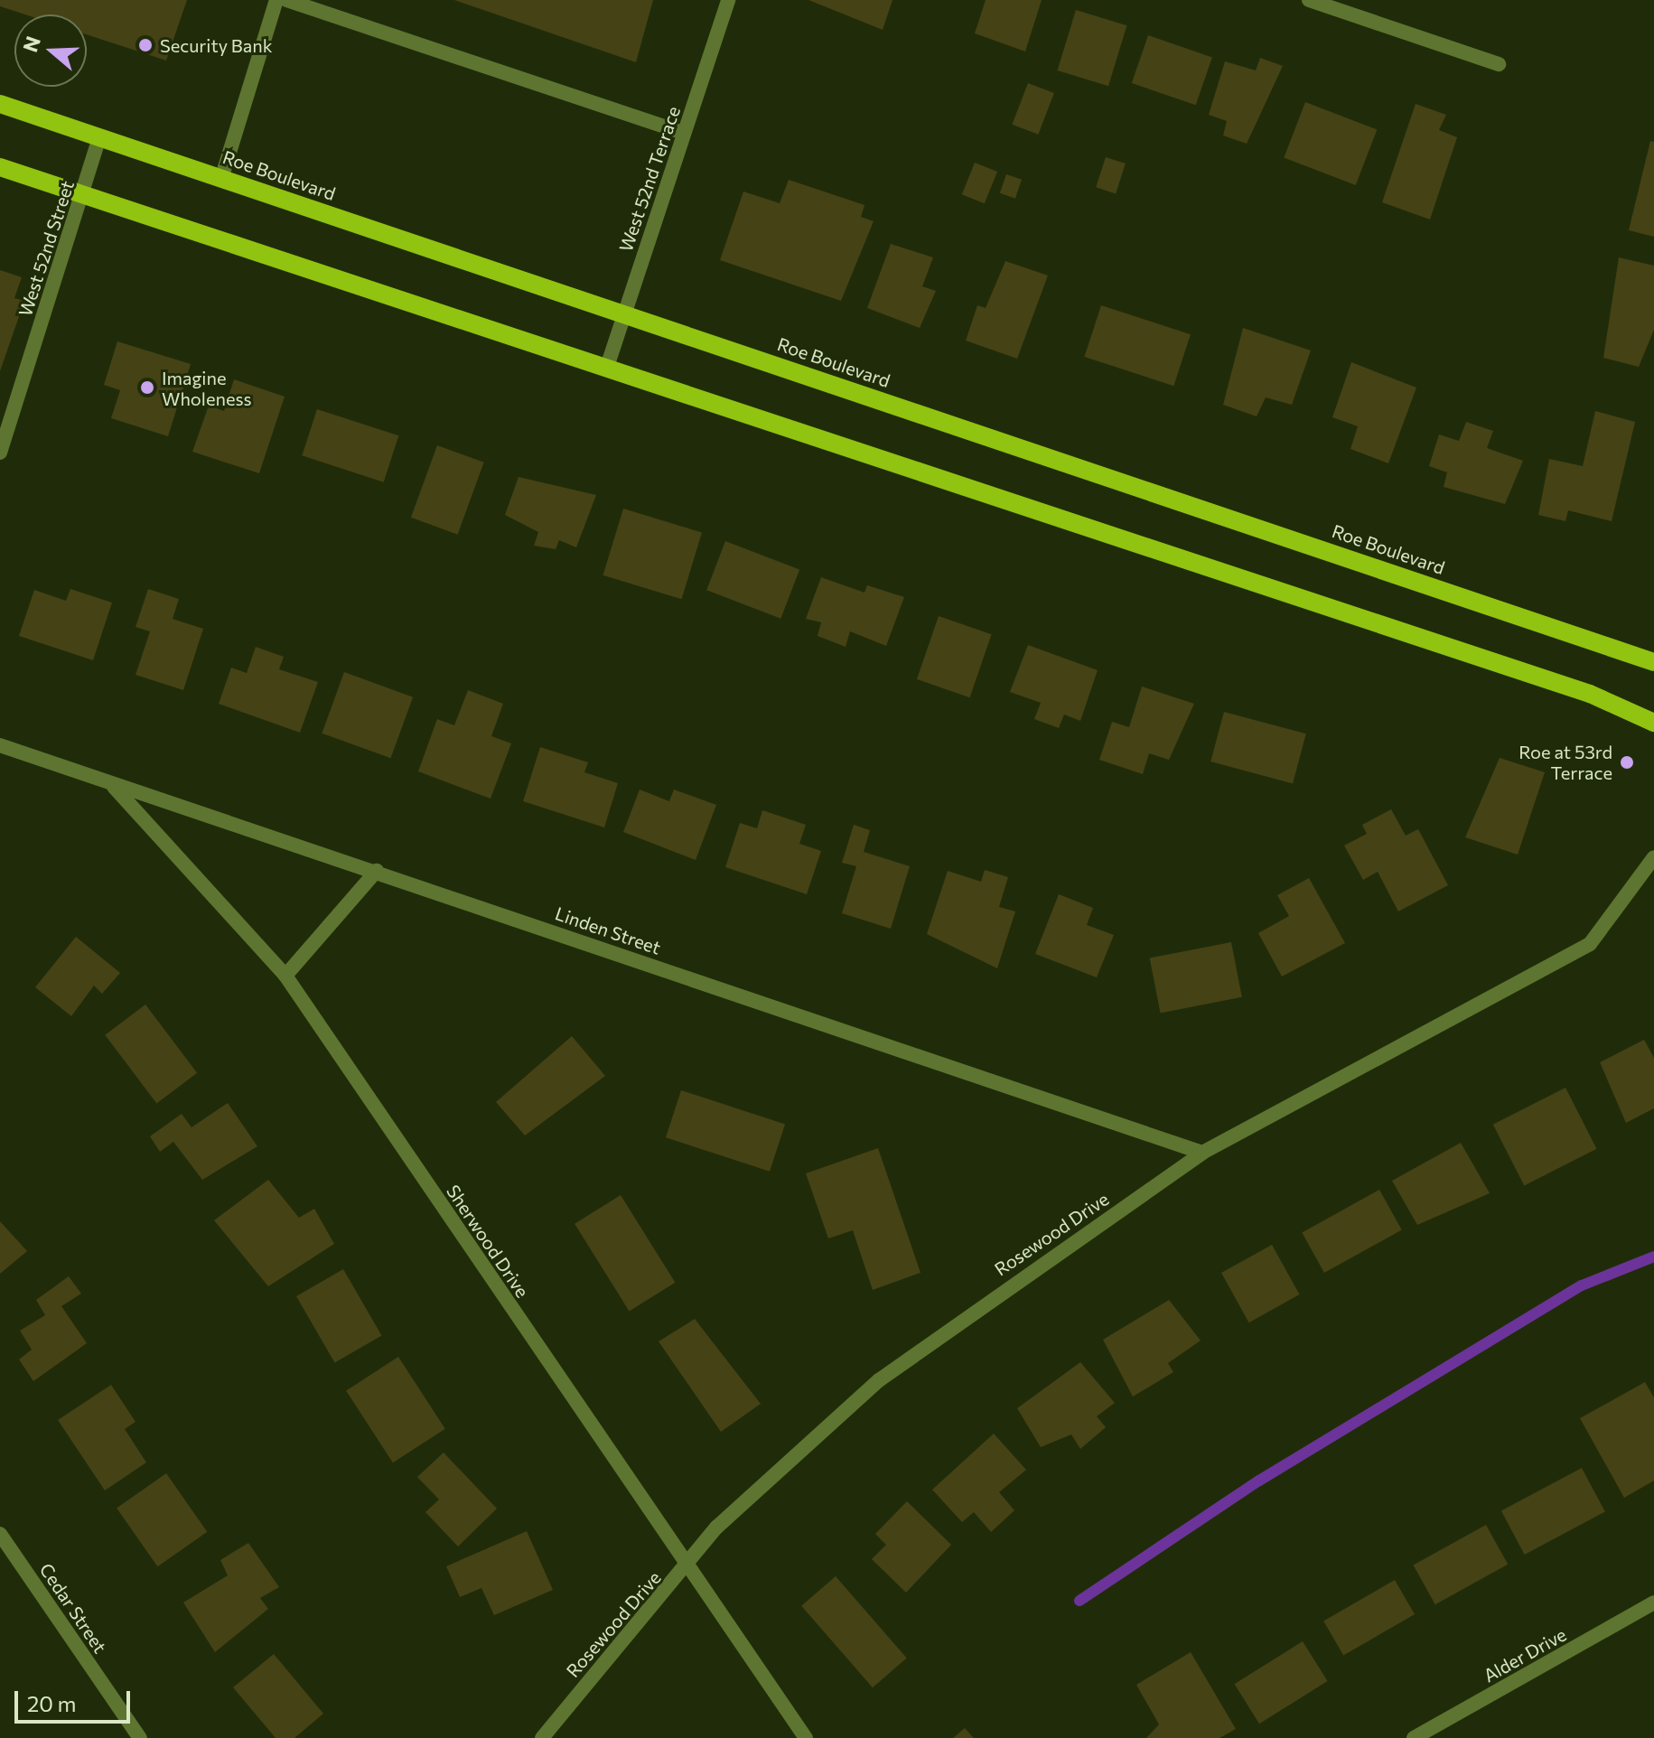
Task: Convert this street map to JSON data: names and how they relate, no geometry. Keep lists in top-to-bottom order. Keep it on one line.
{"streets":{"main road":["Roe Boulevard"],"street":["West 52nd Terrace","West 52nd Street","Linden Street","Rosewood Drive","Sherwood Drive","Cedar Street","Alder Drive"]},"crossings":[["Roe Boulevard","West 52nd Terrace"],["Roe Boulevard","West 52nd Street"],["Linden Street","Rosewood Drive"],["Linden Street","Sherwood Drive"],["Rosewood Drive","Sherwood Drive"]],"places":["Security Bank","Imagine Wholeness","Roe at 53rd Terrace"],"scale_bar":"20 m","north":"left"}
